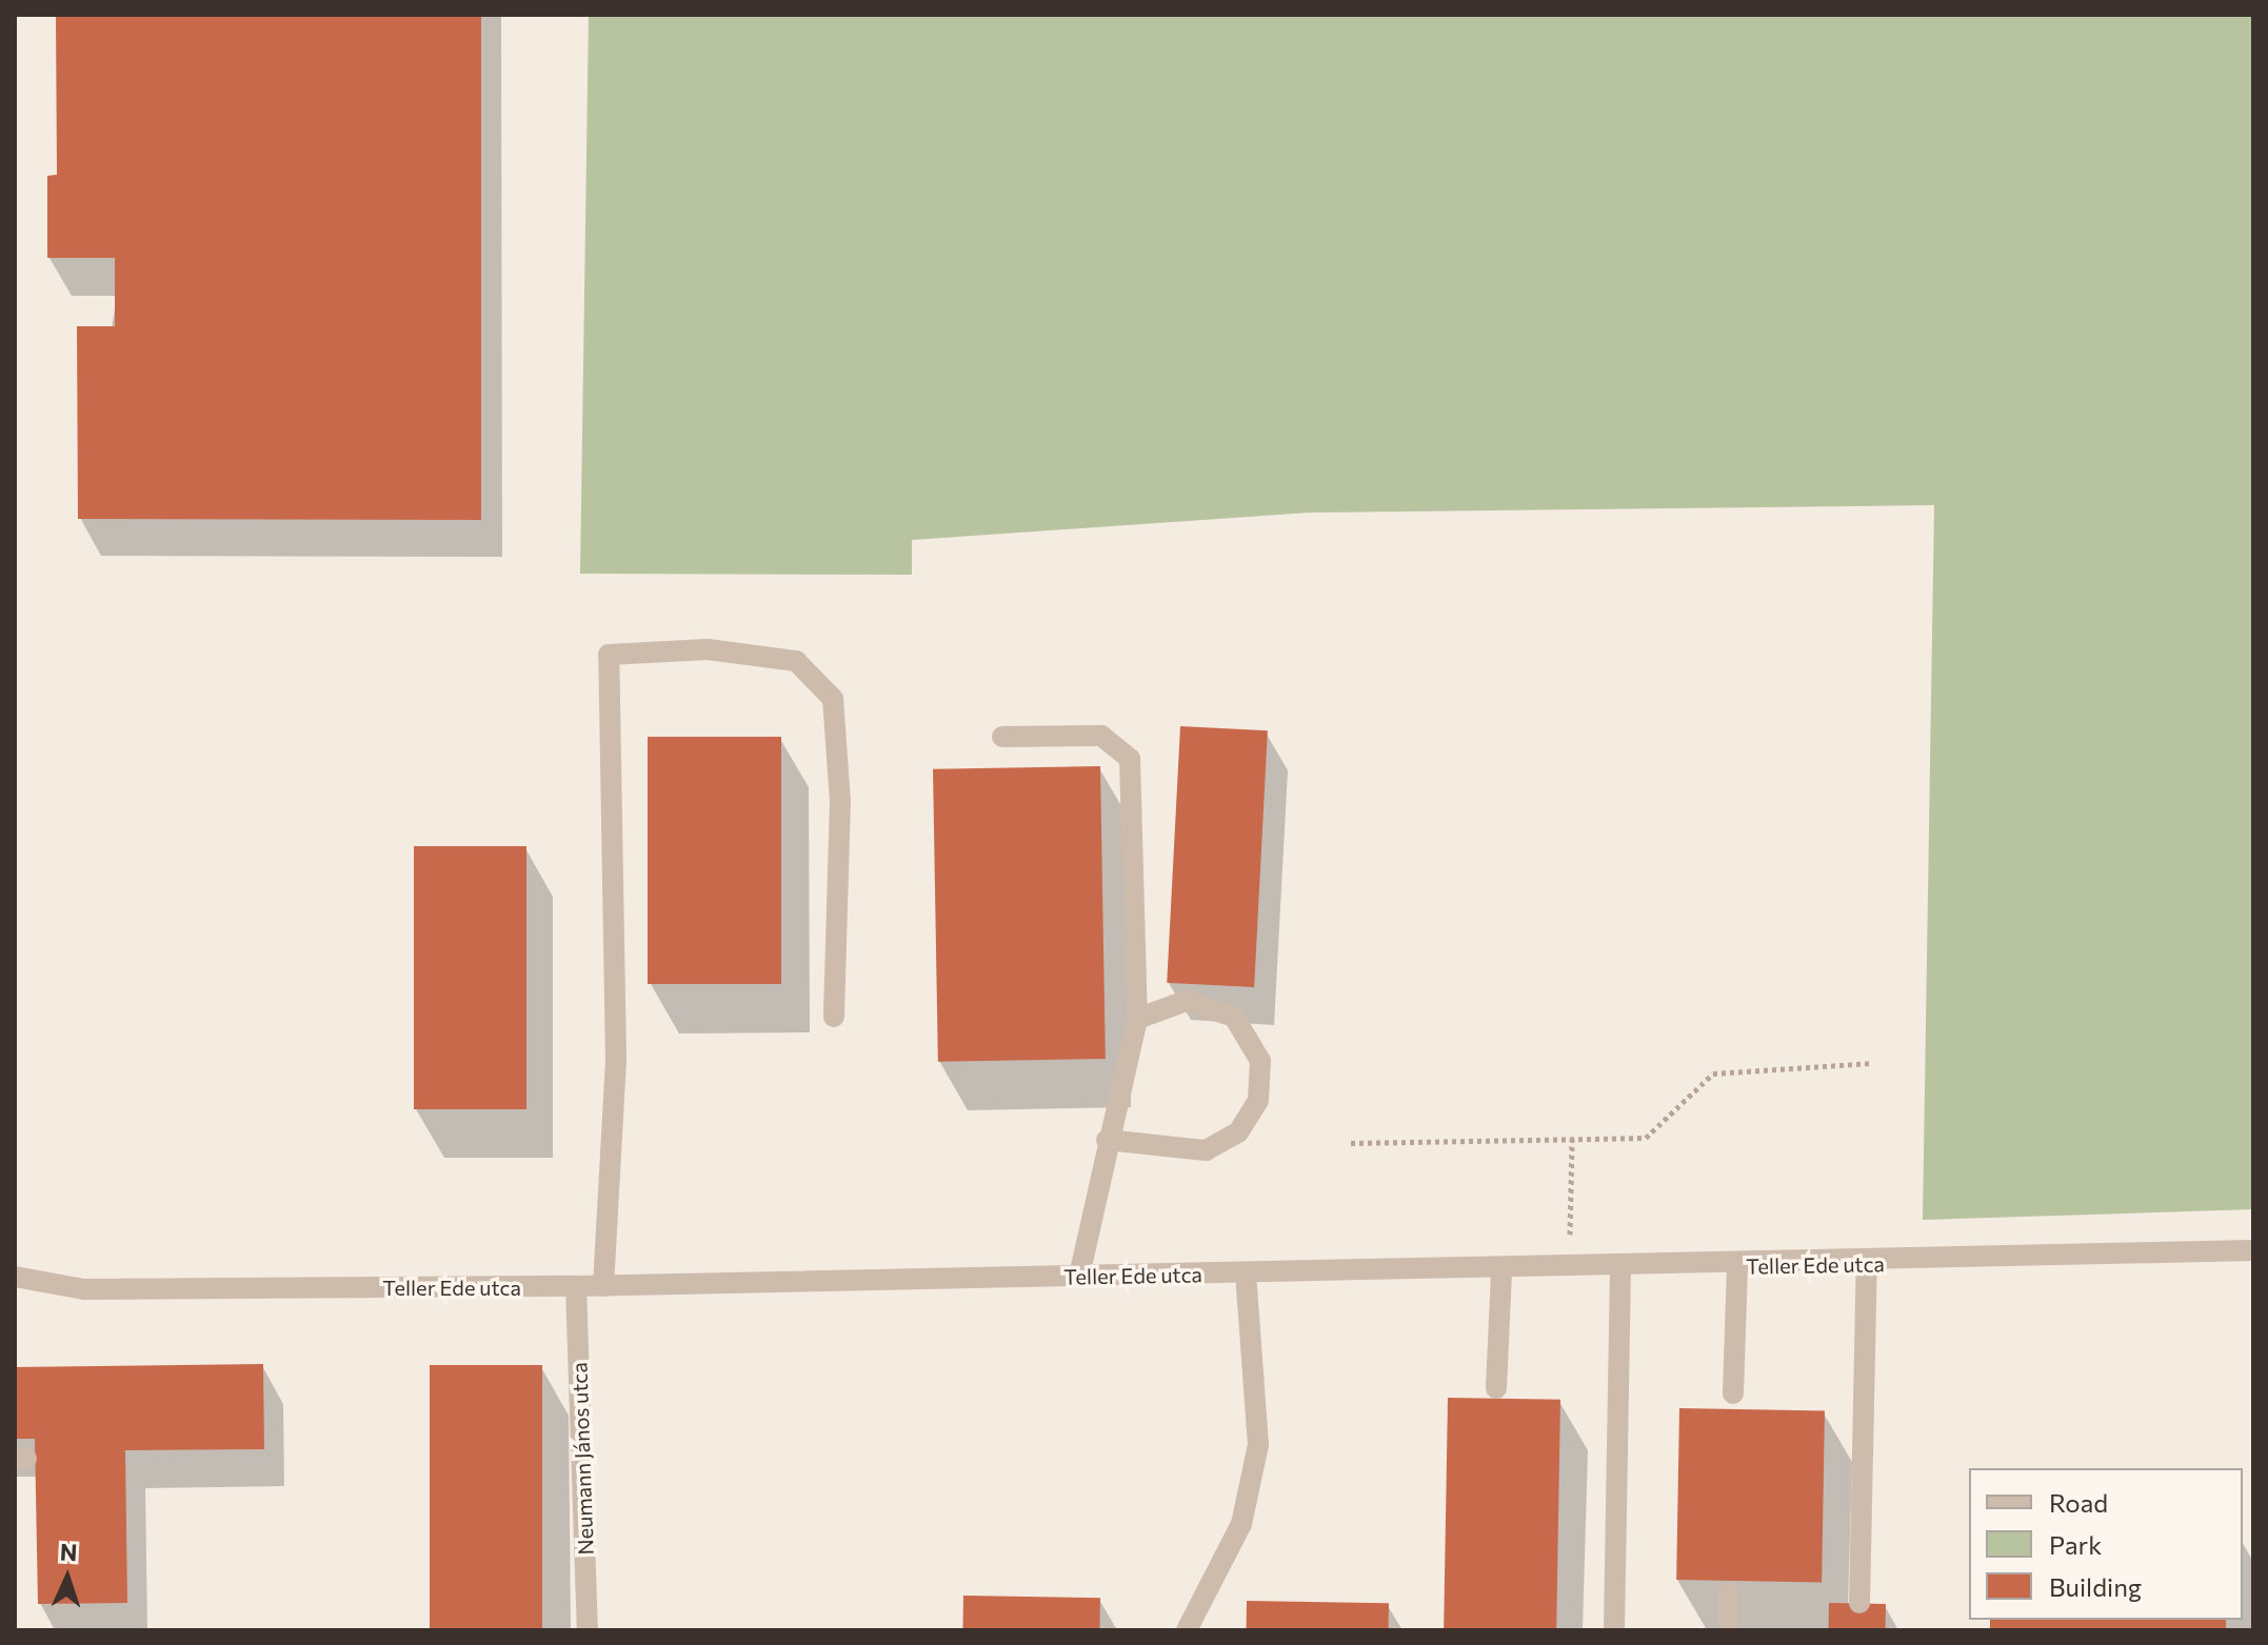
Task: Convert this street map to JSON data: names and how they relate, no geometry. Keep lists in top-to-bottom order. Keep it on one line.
{"streets":{"street":["Teller Ede utca","Neumann János utca"]},"crossings":[["Teller Ede utca","Neumann János utca"]],"legend":["Road","Park","Building"],"north":"top"}
